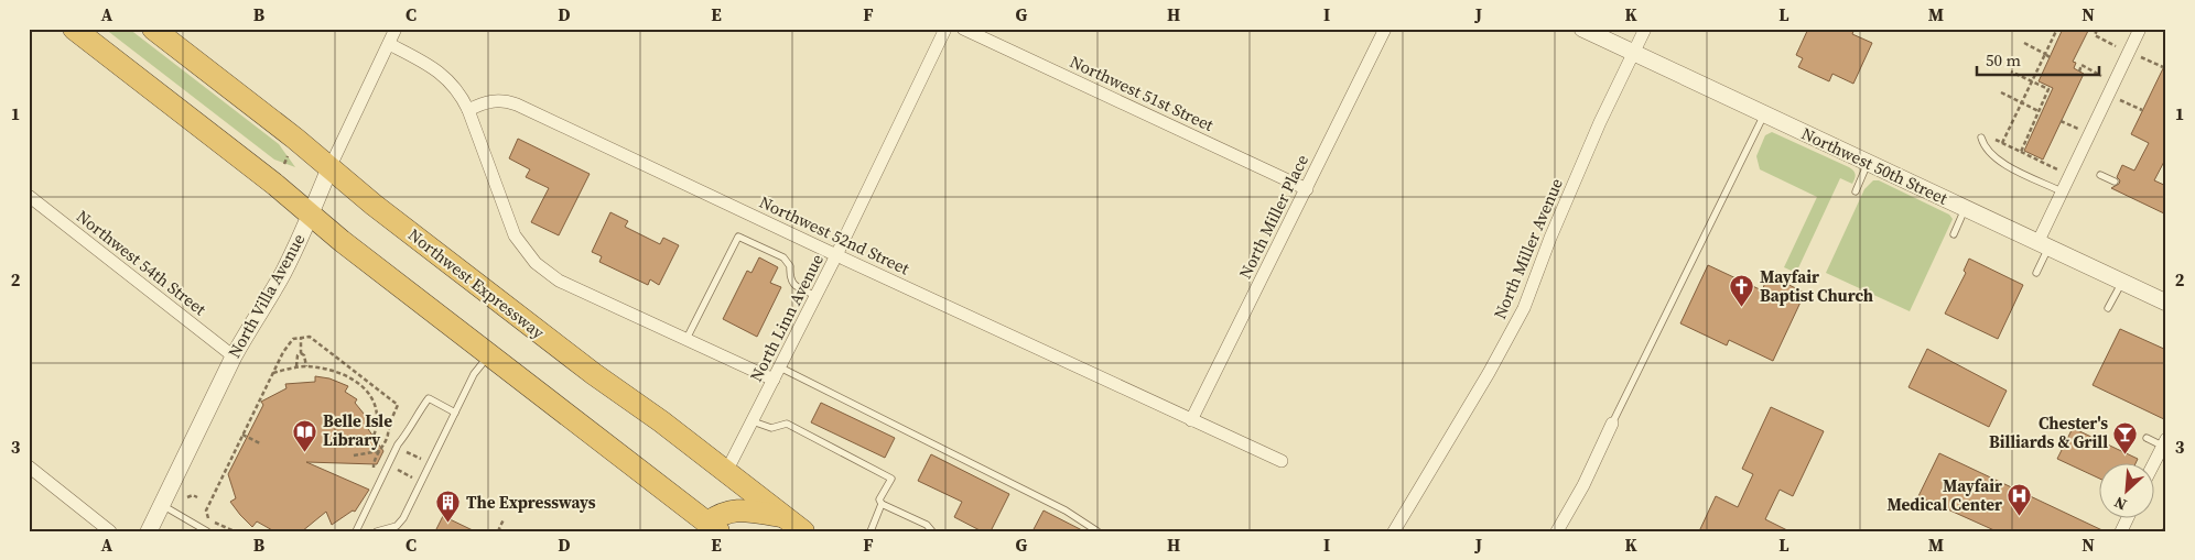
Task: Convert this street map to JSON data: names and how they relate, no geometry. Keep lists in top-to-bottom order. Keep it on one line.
{"streets":{"highway":["Northwest Expressway"],"street":["Northwest 51st Street","Northwest 50th Street","North Miller Place","Northwest 52nd Street","North Miller Avenue","Northwest 54th Street","North Villa Avenue","North Linn Avenue"]},"crossings":[["Northwest 51st Street","North Miller Place"],["Northwest 50th Street","North Miller Avenue"],["North Miller Place","Northwest 52nd Street"],["Northwest 52nd Street","North Linn Avenue"],["Northwest 54th Street","North Villa Avenue"],["Northwest Expressway","North Villa Avenue"],["Northwest Expressway","North Linn Avenue"]],"places":{"church":["Mayfair Baptist Church"],"library":["Belle Isle Library"],"bar":["Chester's Billiards & Grill"],"hospital":["Mayfair Medical Center"],"building":["The Expressways"]},"scale_bar":"50 m","north":"bottom left","grid":{"columns":["A","B","C","D","E","F","G","H","I","J","K","L","M","N"],"rows":["1","2","3"]}}
